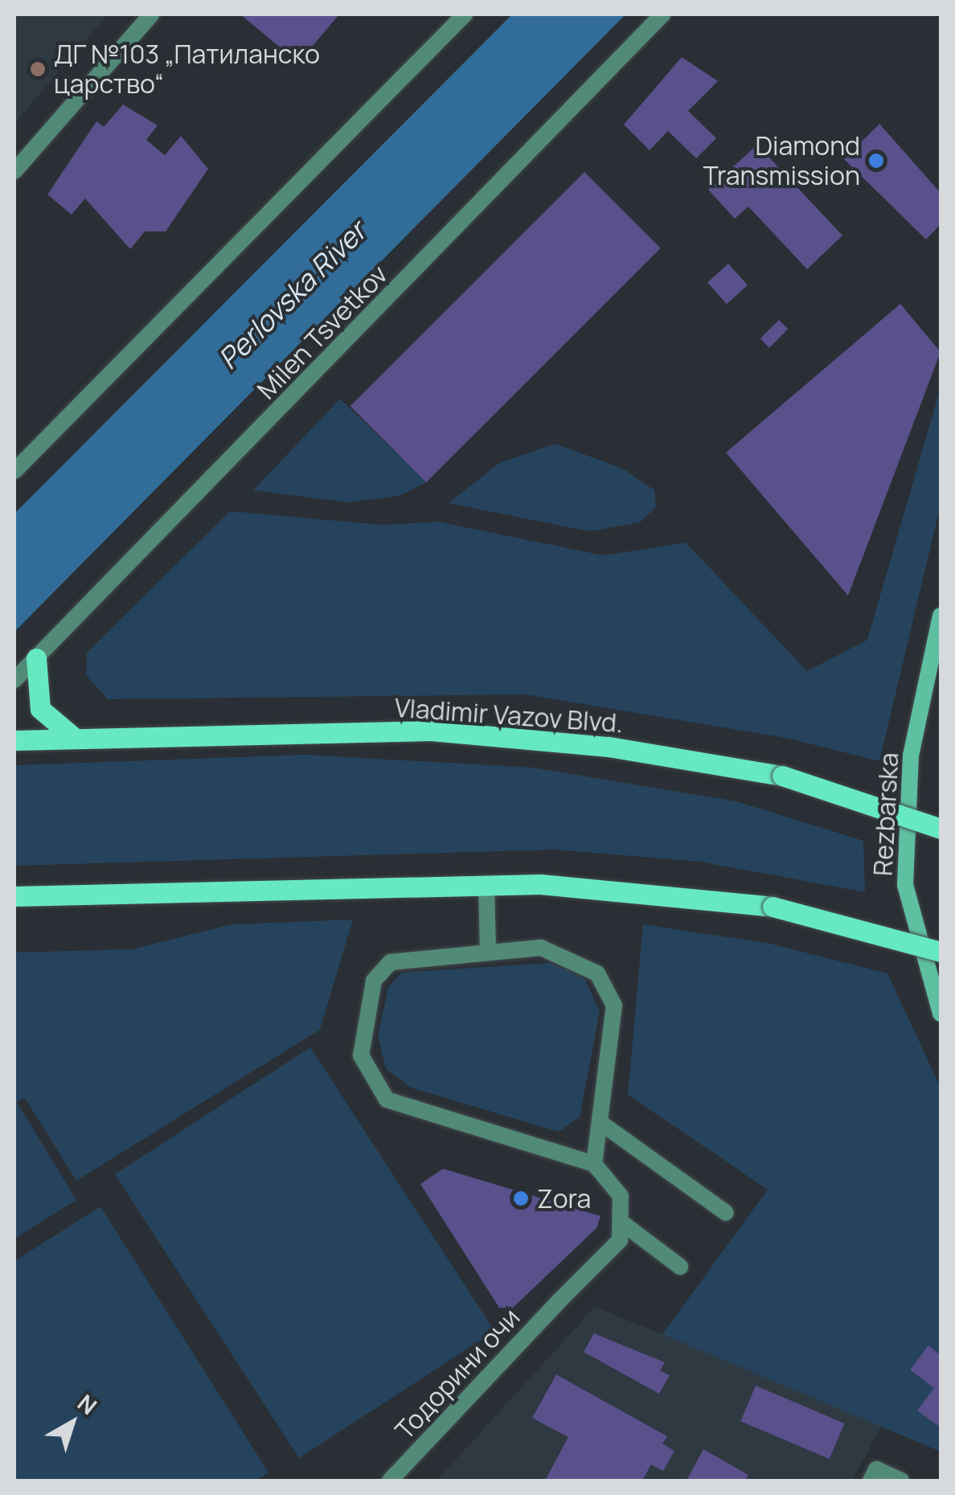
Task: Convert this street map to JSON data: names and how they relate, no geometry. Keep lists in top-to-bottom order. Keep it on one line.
{"streets":{"main road":["Vladimir Vazov Blvd."],"street":["Milen Tsvetkov","Rezbarska","Тодорини очи"]},"water":["Perlovska River"],"places":["ДГ №103 „Патиланско царство“","Diamond Transmission","Zora"],"north":"top right"}
